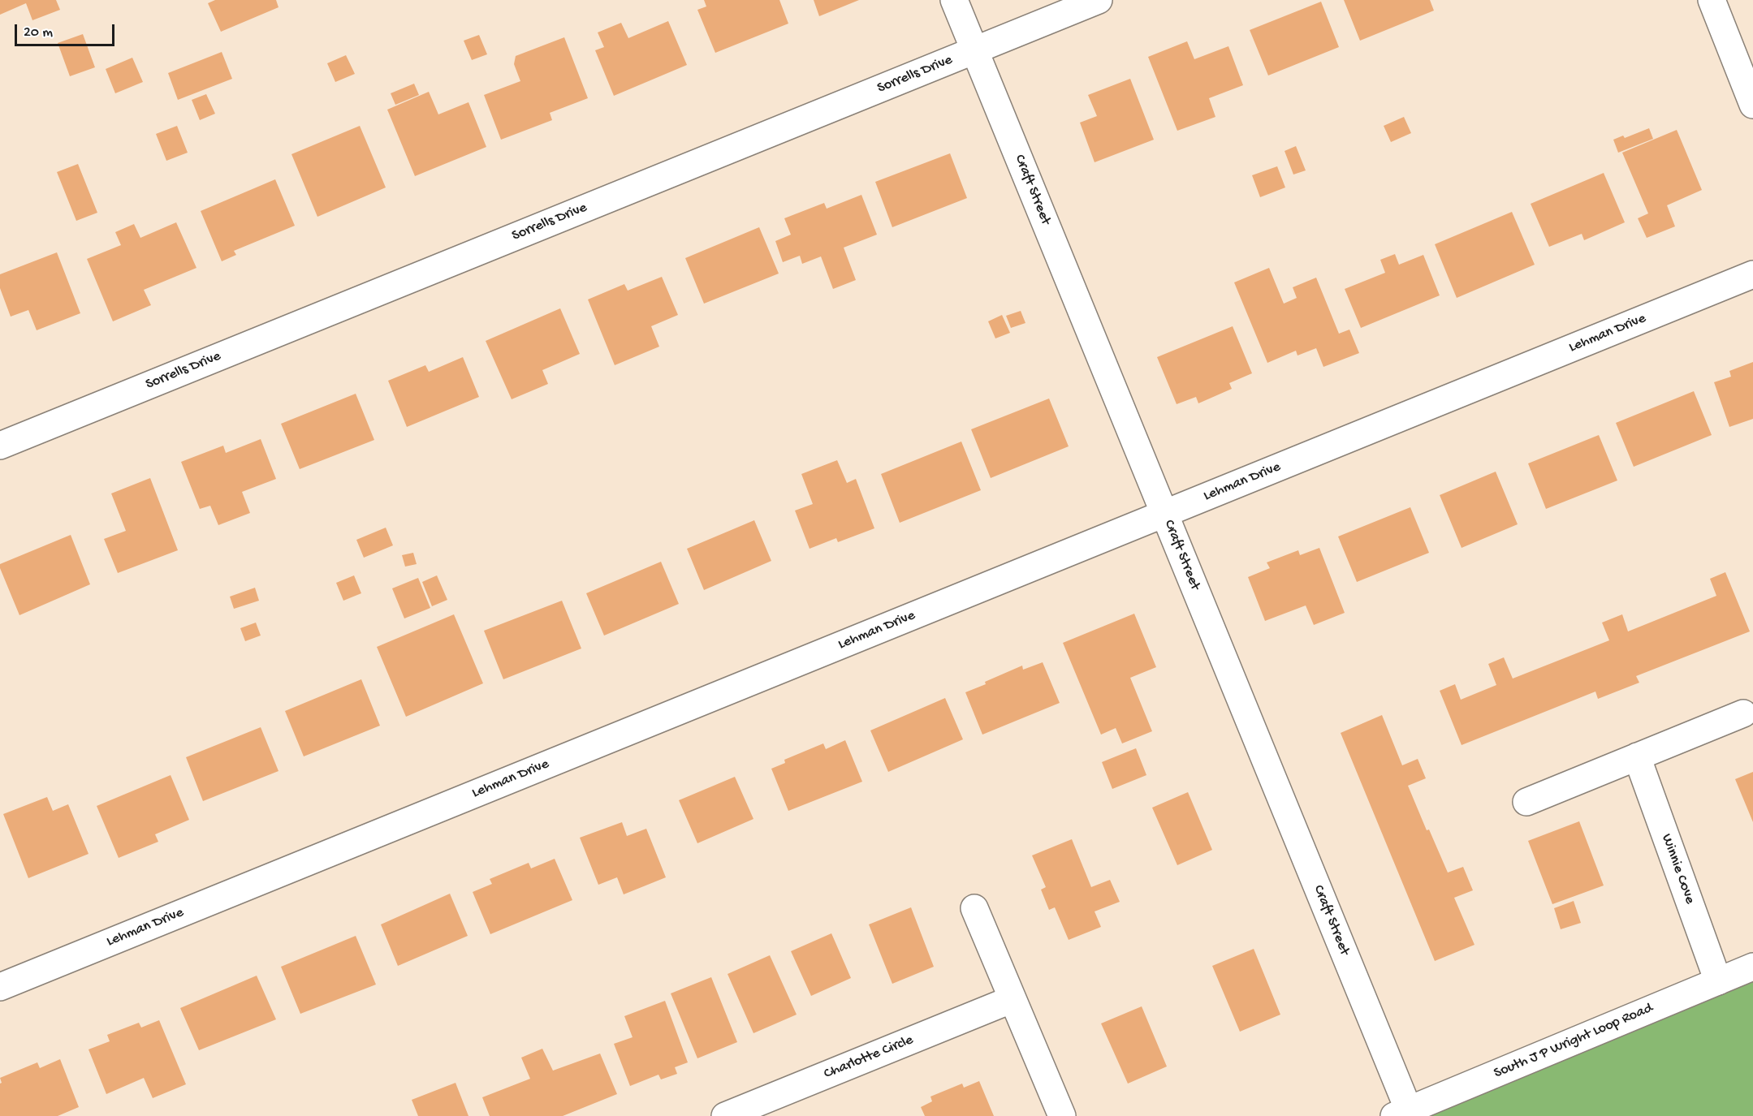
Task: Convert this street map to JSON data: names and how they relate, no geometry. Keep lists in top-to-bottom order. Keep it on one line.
{"streets":{"street":["Sorrells Drive","Craft Street","Lehman Drive","Winnie Cove","South J P Wright Loop Road","Charlotte Circle"]},"crossings":[["Sorrells Drive","Craft Street"],["Craft Street","Lehman Drive"],["Craft Street","South J P Wright Loop Road"],["Winnie Cove","South J P Wright Loop Road"]],"scale_bar":"20 m"}
